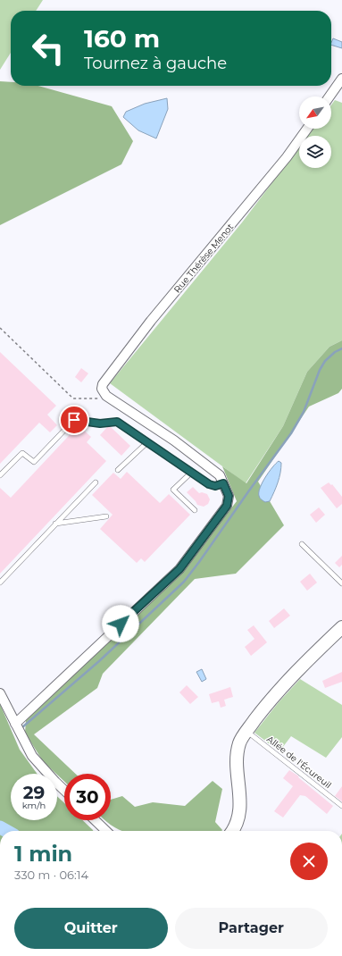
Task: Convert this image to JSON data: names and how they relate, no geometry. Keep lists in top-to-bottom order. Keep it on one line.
{"streets":{"street":["Rue Thérèse Menot"],"lane":["Allée de l'Écureuil"]},"north":"bottom left","page":{"turn":["160 m","Tournez à gauche"],"speed":"29 km/h","limit":"30","heading":["1 min","330 m · 06:14"],"buttons":["Quitter","Partager"]}}
